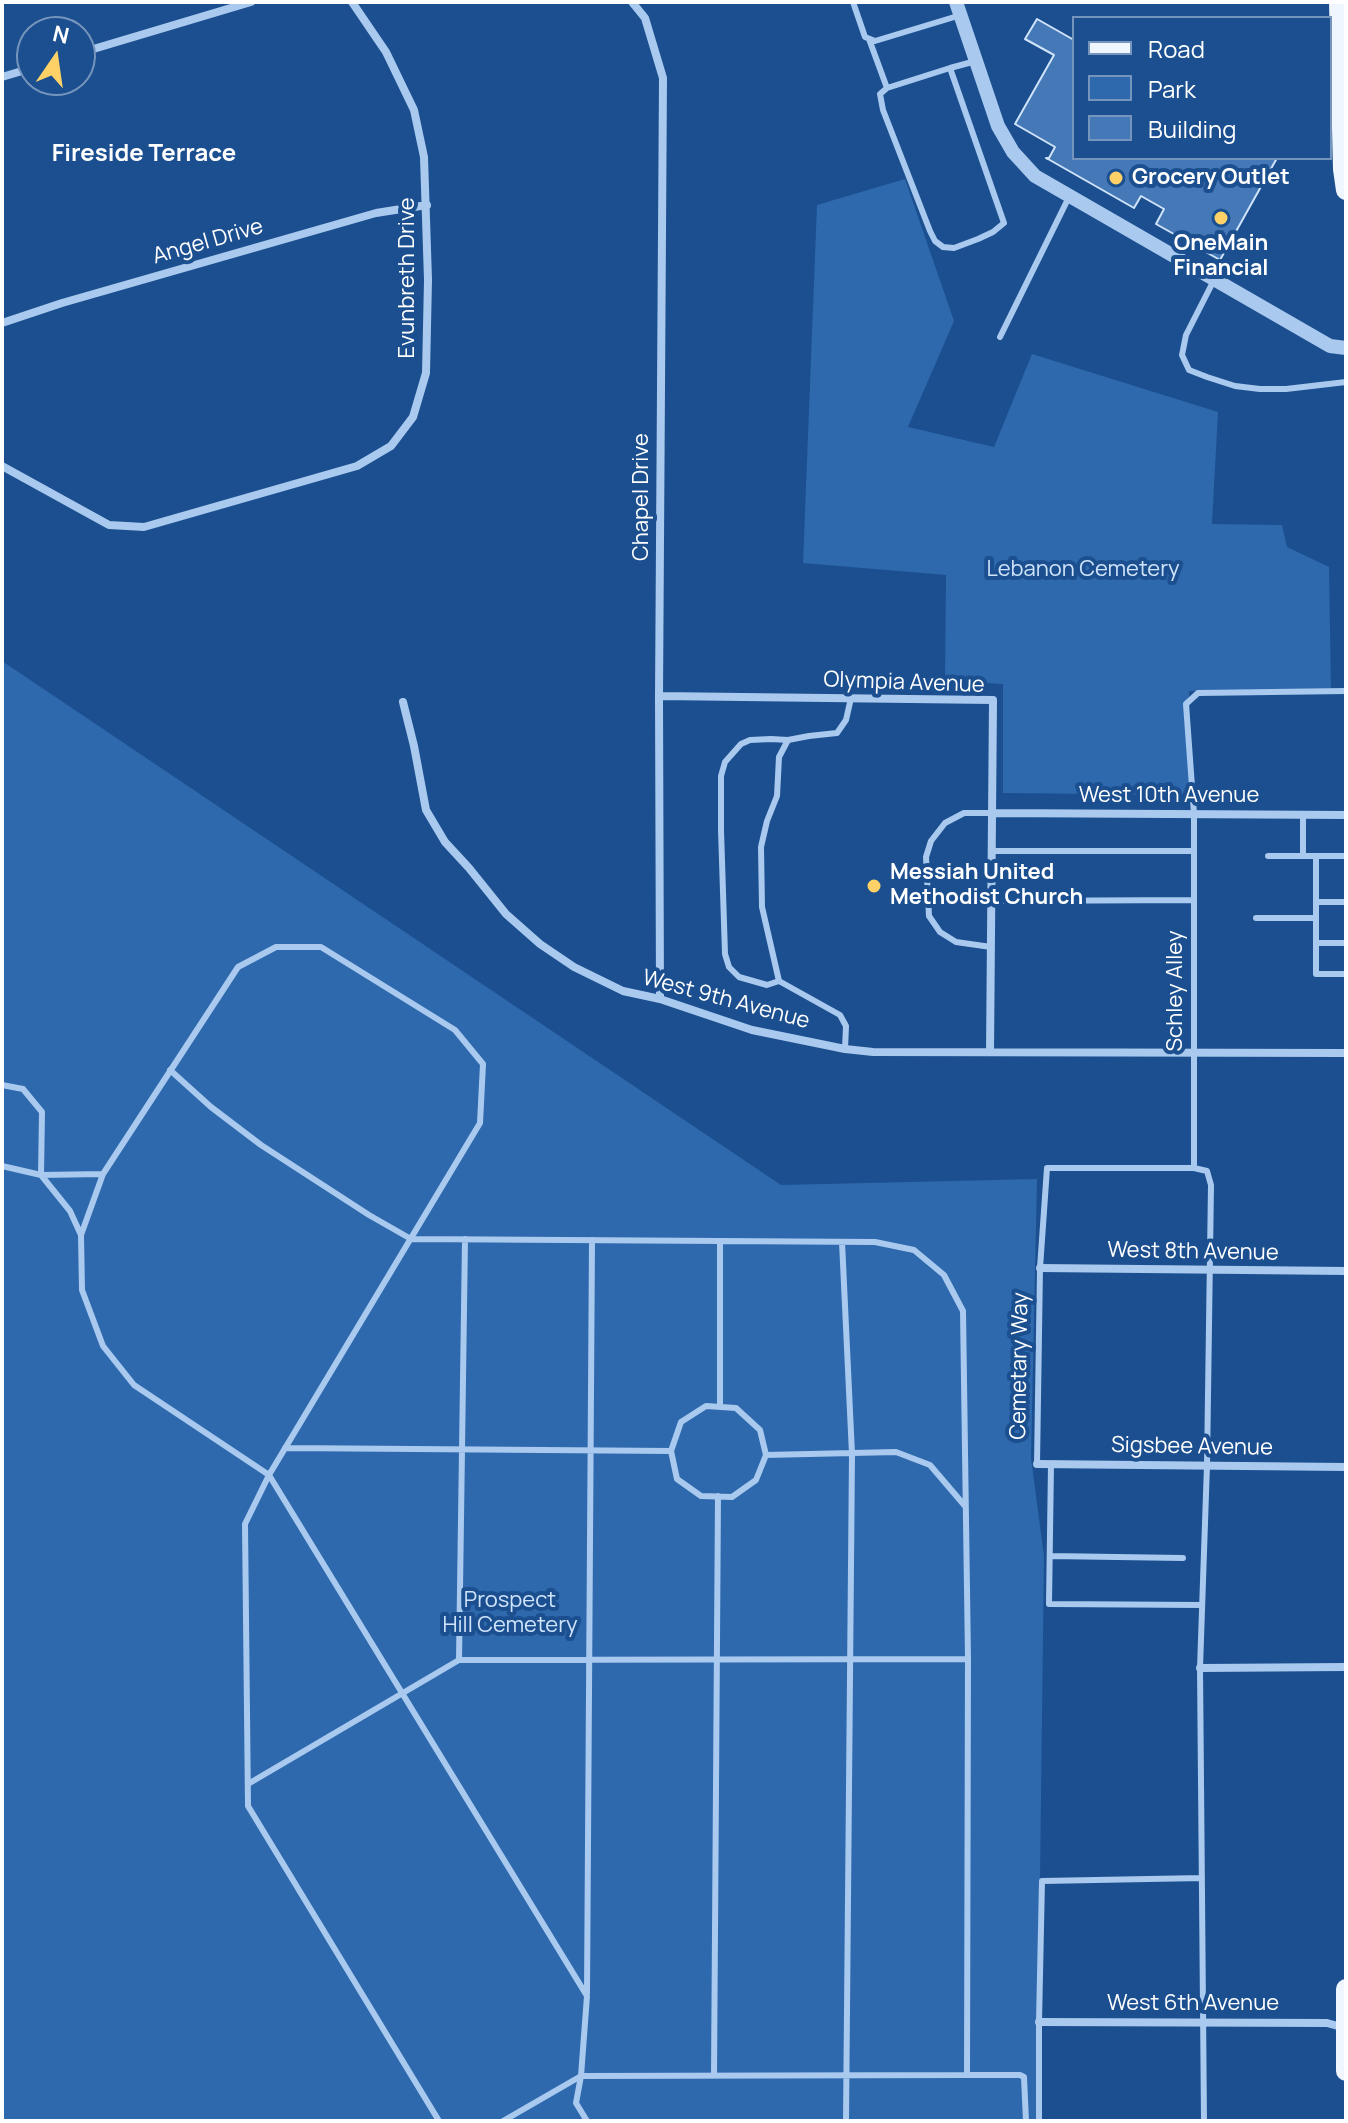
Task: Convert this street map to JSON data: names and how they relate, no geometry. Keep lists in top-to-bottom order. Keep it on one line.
{"streets":{"street":["Angel Drive","Evunbreth Drive","Chapel Drive","Olympia Avenue","West 10th Avenue","West 9th Avenue","West 8th Avenue","Sigsbee Avenue","West 6th Avenue"],"lane":["Schley Alley","Cemetary Way"]},"crossings":[["Angel Drive","Evunbreth Drive"],["Chapel Drive","Olympia Avenue"],["Chapel Drive","West 9th Avenue"],["Olympia Avenue","West 10th Avenue"],["Olympia Avenue","West 9th Avenue"],["West 10th Avenue","Schley Alley"],["Schley Alley","West 9th Avenue"],["Schley Alley","Cemetary Way"],["West 8th Avenue","Cemetary Way"],["Cemetary Way","Sigsbee Avenue"]],"districts":["Fireside Terrace"],"parks":["Lebanon Cemetery","Prospect Hill Cemetery"],"places":["Grocery Outlet","OneMain Financial","Messiah United Methodist Church"],"legend":["Road","Park","Building"],"north":"top"}
